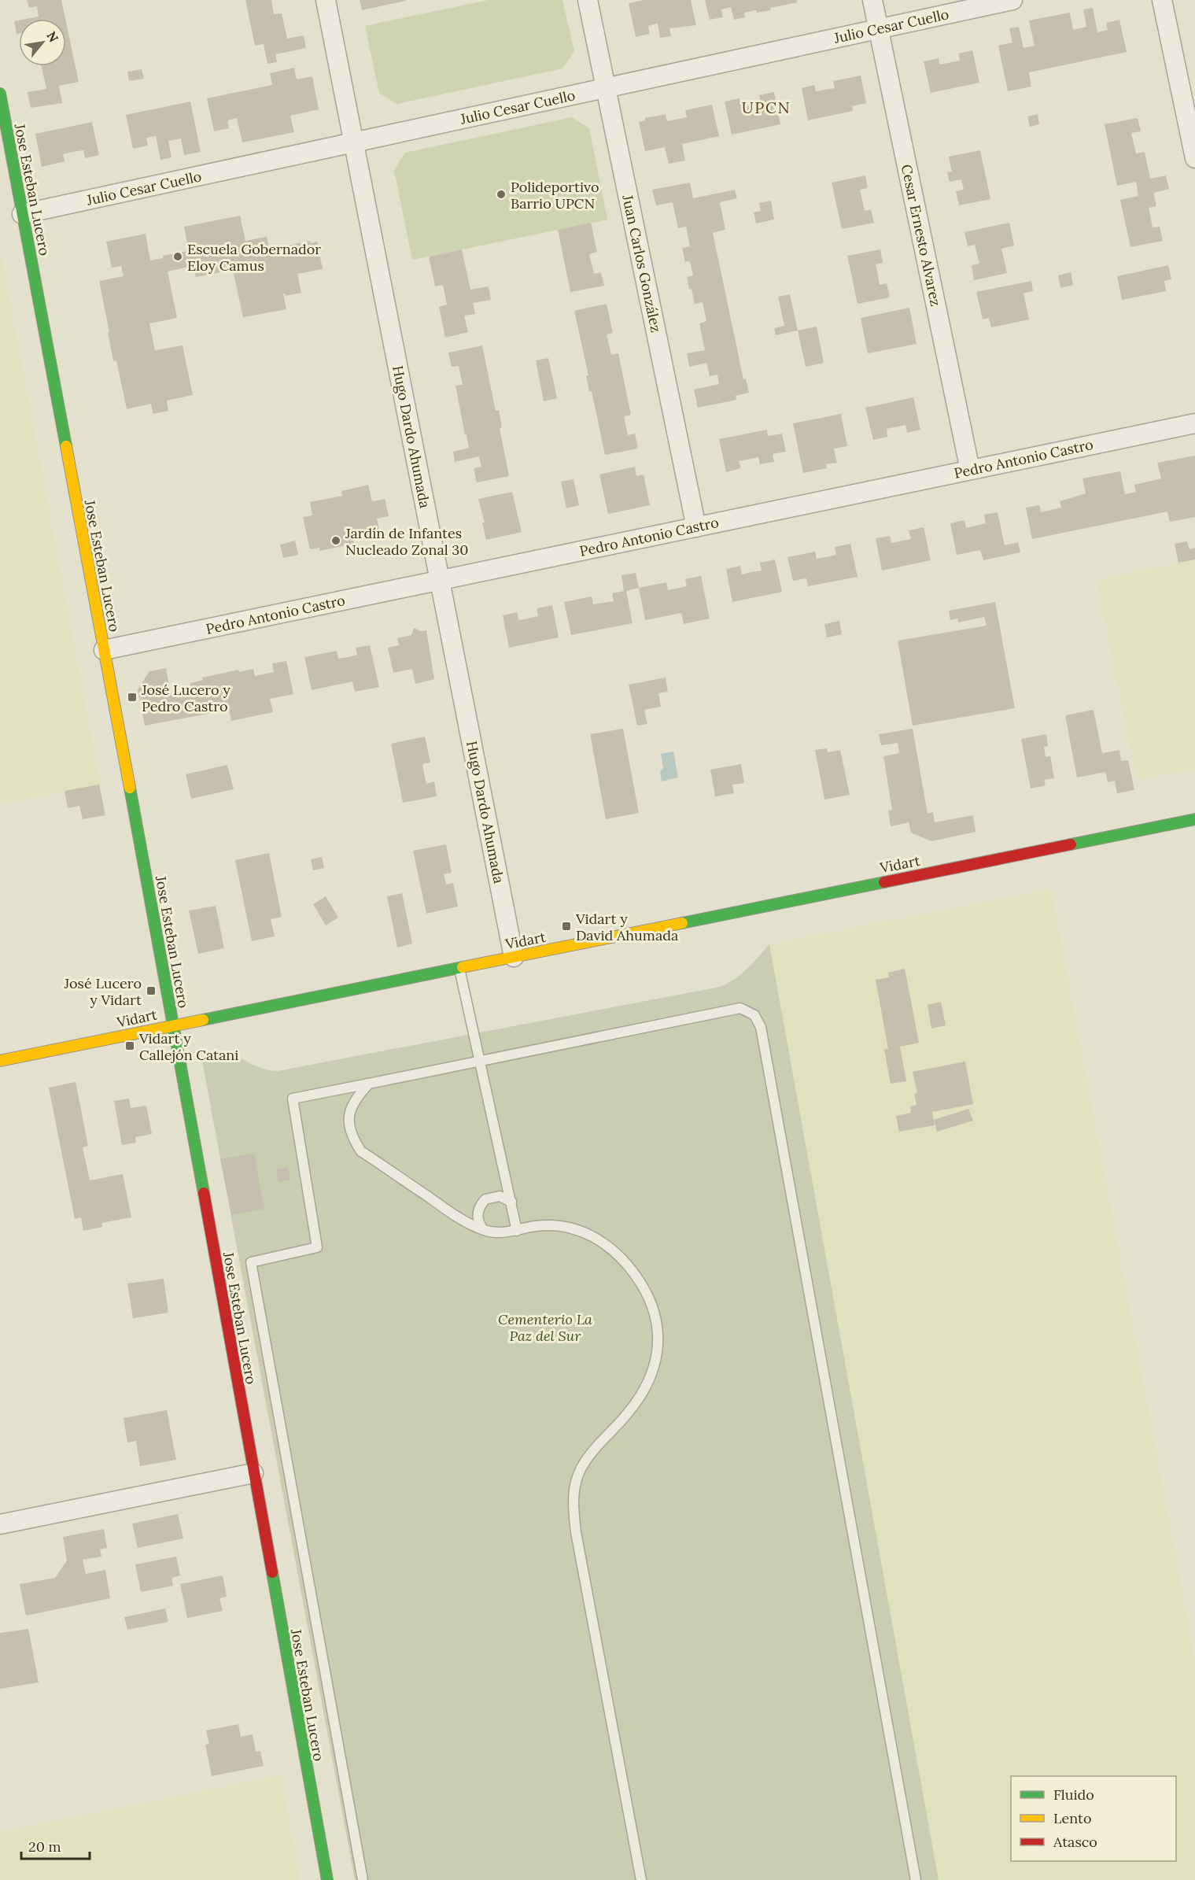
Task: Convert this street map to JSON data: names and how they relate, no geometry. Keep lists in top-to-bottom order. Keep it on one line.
{"streets":{"street":["Julio Cesar Cuello","Jose Esteban Lucero","Cesar Ernesto Alvarez","Juan Carlos González","Hugo Dardo Ahumada","Pedro Antonio Castro","Vidart"]},"crossings":[["Julio Cesar Cuello","Jose Esteban Lucero"],["Julio Cesar Cuello","Cesar Ernesto Alvarez"],["Julio Cesar Cuello","Juan Carlos González"],["Julio Cesar Cuello","Hugo Dardo Ahumada"],["Jose Esteban Lucero","Pedro Antonio Castro"],["Jose Esteban Lucero","Vidart"],["Cesar Ernesto Alvarez","Pedro Antonio Castro"],["Juan Carlos González","Pedro Antonio Castro"],["Hugo Dardo Ahumada","Pedro Antonio Castro"],["Hugo Dardo Ahumada","Vidart"]],"districts":["UPCN"],"parks":["Cementerio La Paz del Sur"],"places":{"other":["Polideportivo Barrio UPCN","Escuela Gobernador Eloy Camus","Jardín de Infantes Nucleado Zonal 30"],"transit":["José Lucero y Pedro Castro","Vidart y David Ahumada","José Lucero y Vidart","Vidart y Callejón Catani"]},"legend":["Fluido","Lento","Atasco"],"scale_bar":"20 m","north":"top right"}
